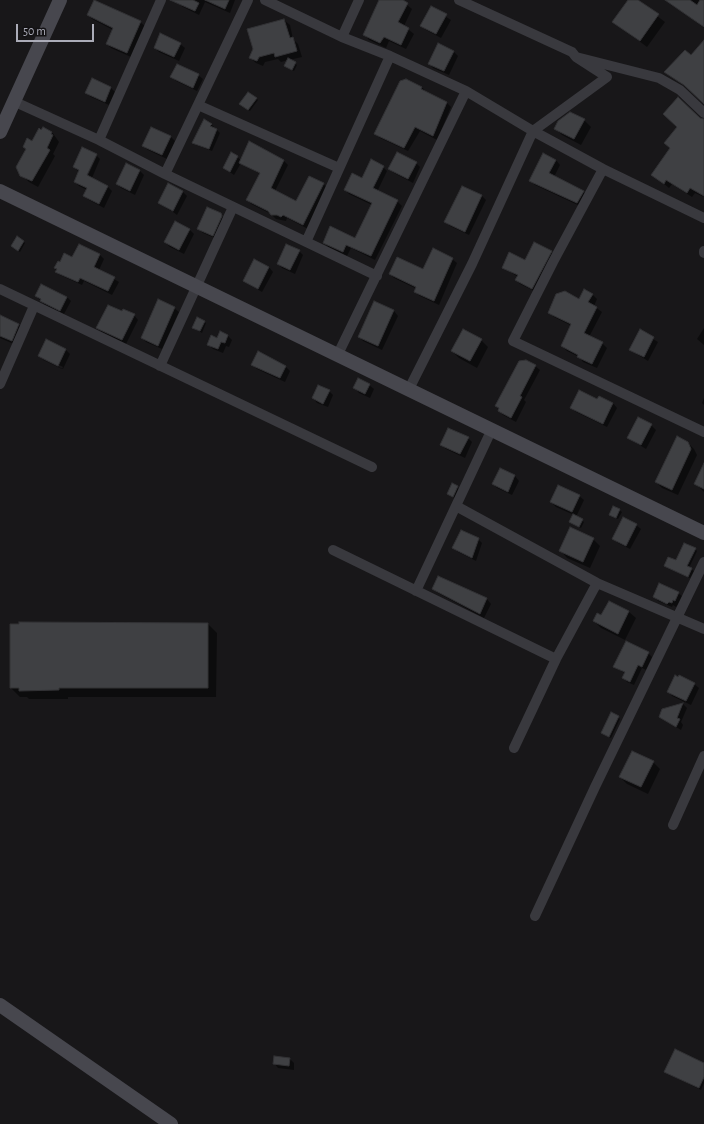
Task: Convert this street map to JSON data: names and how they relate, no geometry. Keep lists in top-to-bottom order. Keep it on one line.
{"scale_bar":"50 m"}
